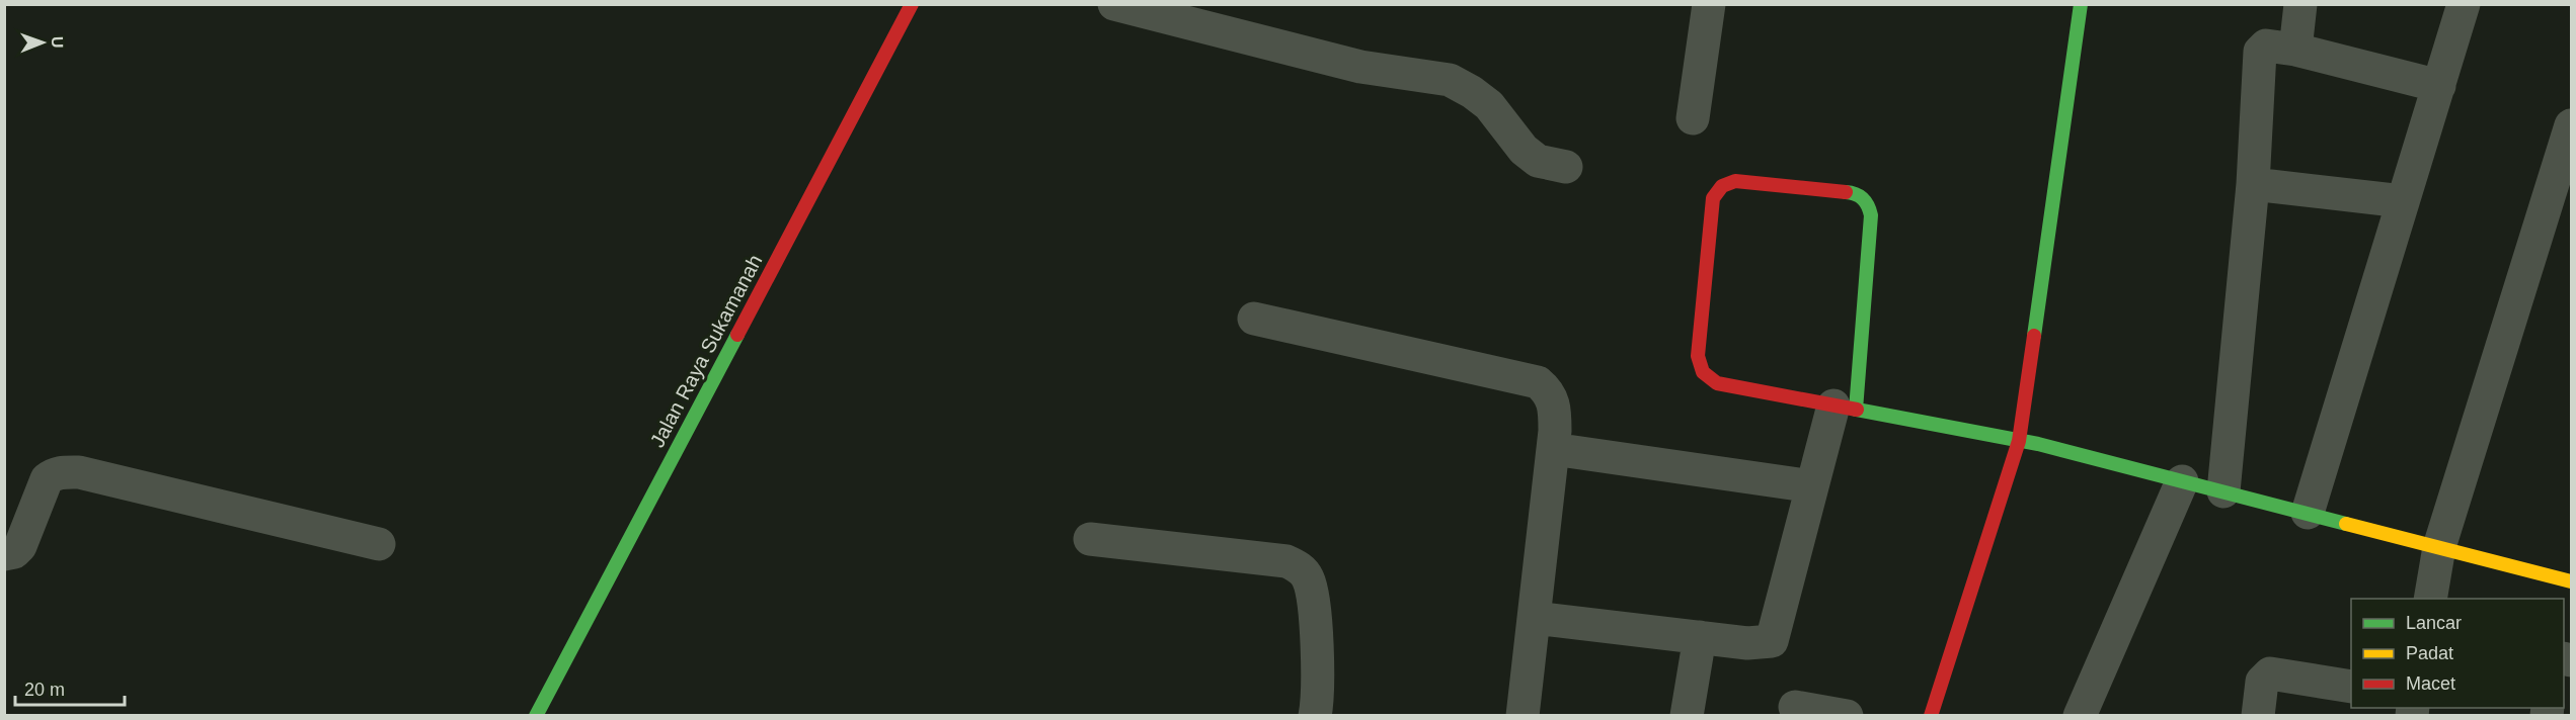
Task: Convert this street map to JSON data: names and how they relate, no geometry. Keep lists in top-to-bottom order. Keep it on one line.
{"streets":{"street":["Jalan Raya Sukamanah"]},"legend":["Lancar","Padat","Macet"],"scale_bar":"20 m","north":"right"}
